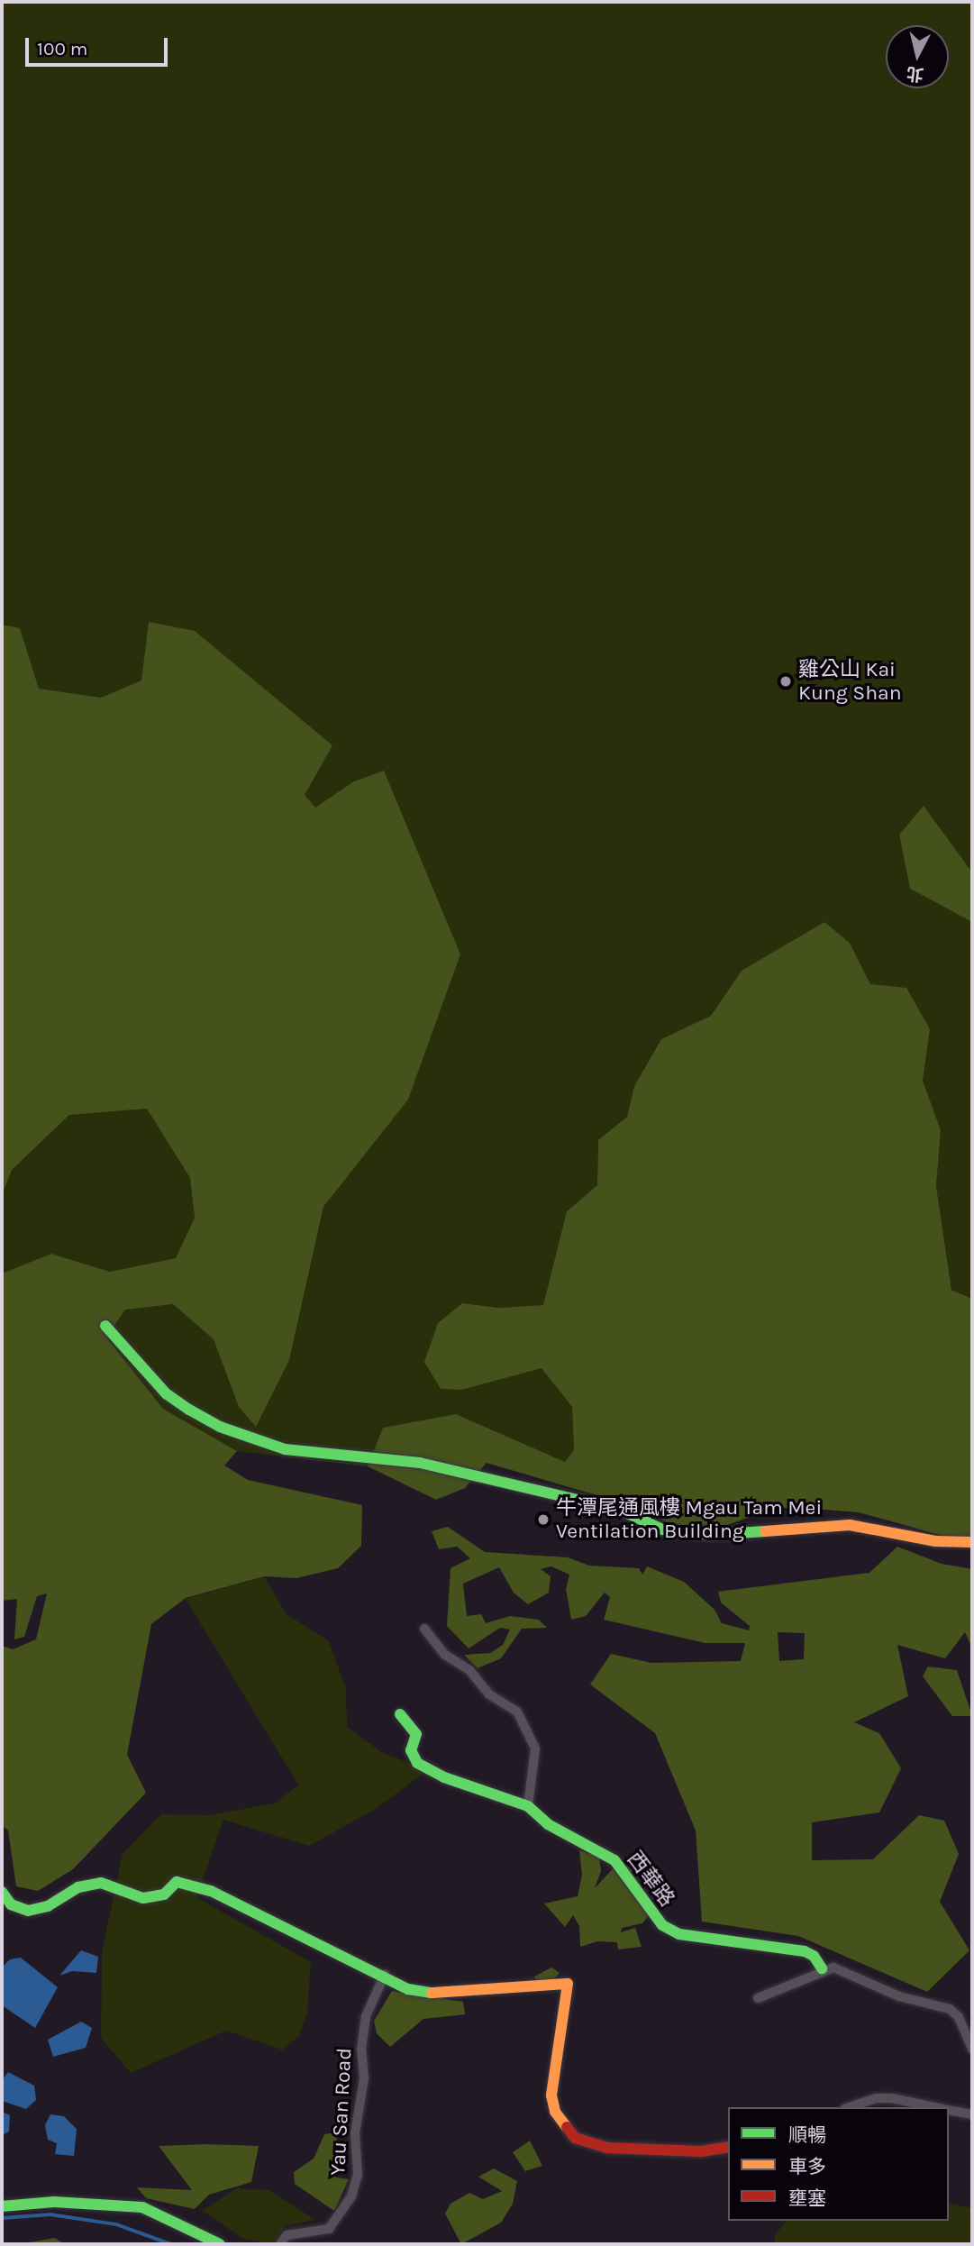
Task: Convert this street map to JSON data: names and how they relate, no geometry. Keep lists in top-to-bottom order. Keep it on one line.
{"streets":{"street":["西華路","Yau San Road"]},"places":["雞公山 Kai Kung Shan","牛潭尾通風樓 Mgau Tam Mei Ventilation Building"],"legend":["順暢","車多","壅塞"],"scale_bar":"100 m","north":"bottom"}
